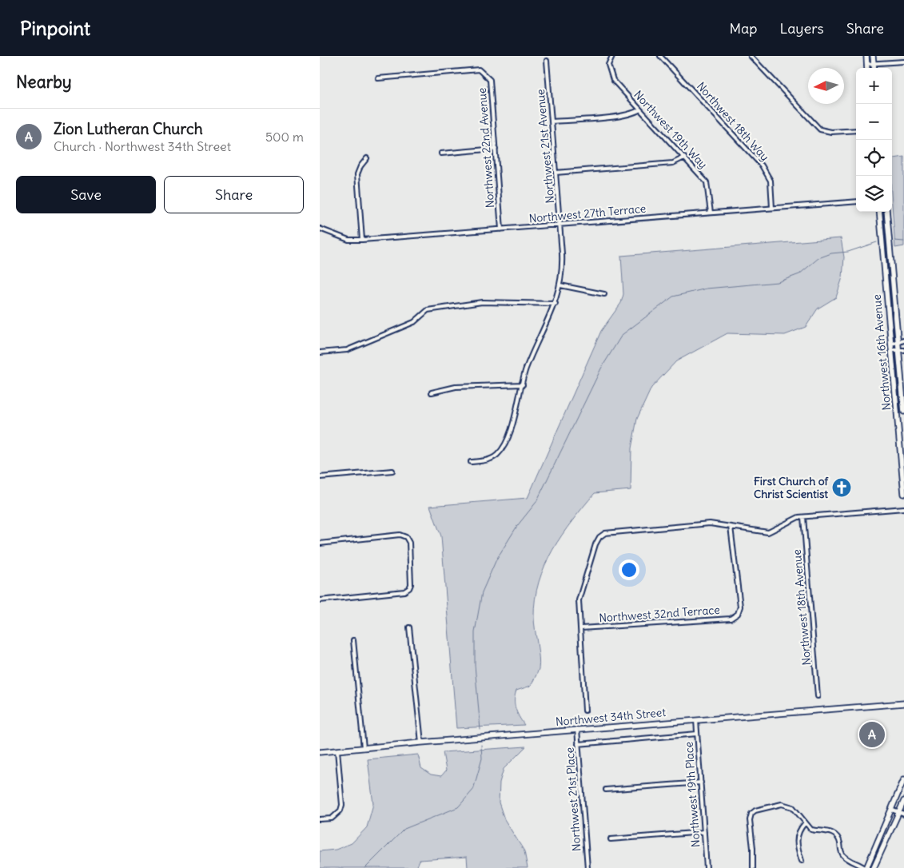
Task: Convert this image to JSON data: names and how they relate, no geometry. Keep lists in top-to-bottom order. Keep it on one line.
{"streets":{"main road":["Northwest 16th Avenue","Northwest 34th Street"],"street":["Northwest 18th Way","Northwest 19th Way","Northwest 21st Avenue","Northwest 22nd Avenue","Northwest 27th Terrace","Northwest 18th Avenue","Northwest 32nd Terrace","Northwest 19th Place","Northwest 21st Place"]},"crossings":[["Northwest 18th Way","Northwest 27th Terrace"],["Northwest 19th Way","Northwest 27th Terrace"],["Northwest 21st Avenue","Northwest 27th Terrace"],["Northwest 22nd Avenue","Northwest 27th Terrace"],["Northwest 34th Street","Northwest 19th Place"],["Northwest 34th Street","Northwest 21st Place"]],"places":{"church":["First Church of Christ Scientist"]},"north":"left","page":{"header":"Pinpoint","nav":["Map","Layers","Share"],"heading":"Nearby","map_buttons":["+","−"],"list":[{"mark":"A","name":"Zion Lutheran Church","note":"Church · Northwest 34th Street","value":"500 m"}],"buttons":["Save","Share"],"pins":"A"}}
